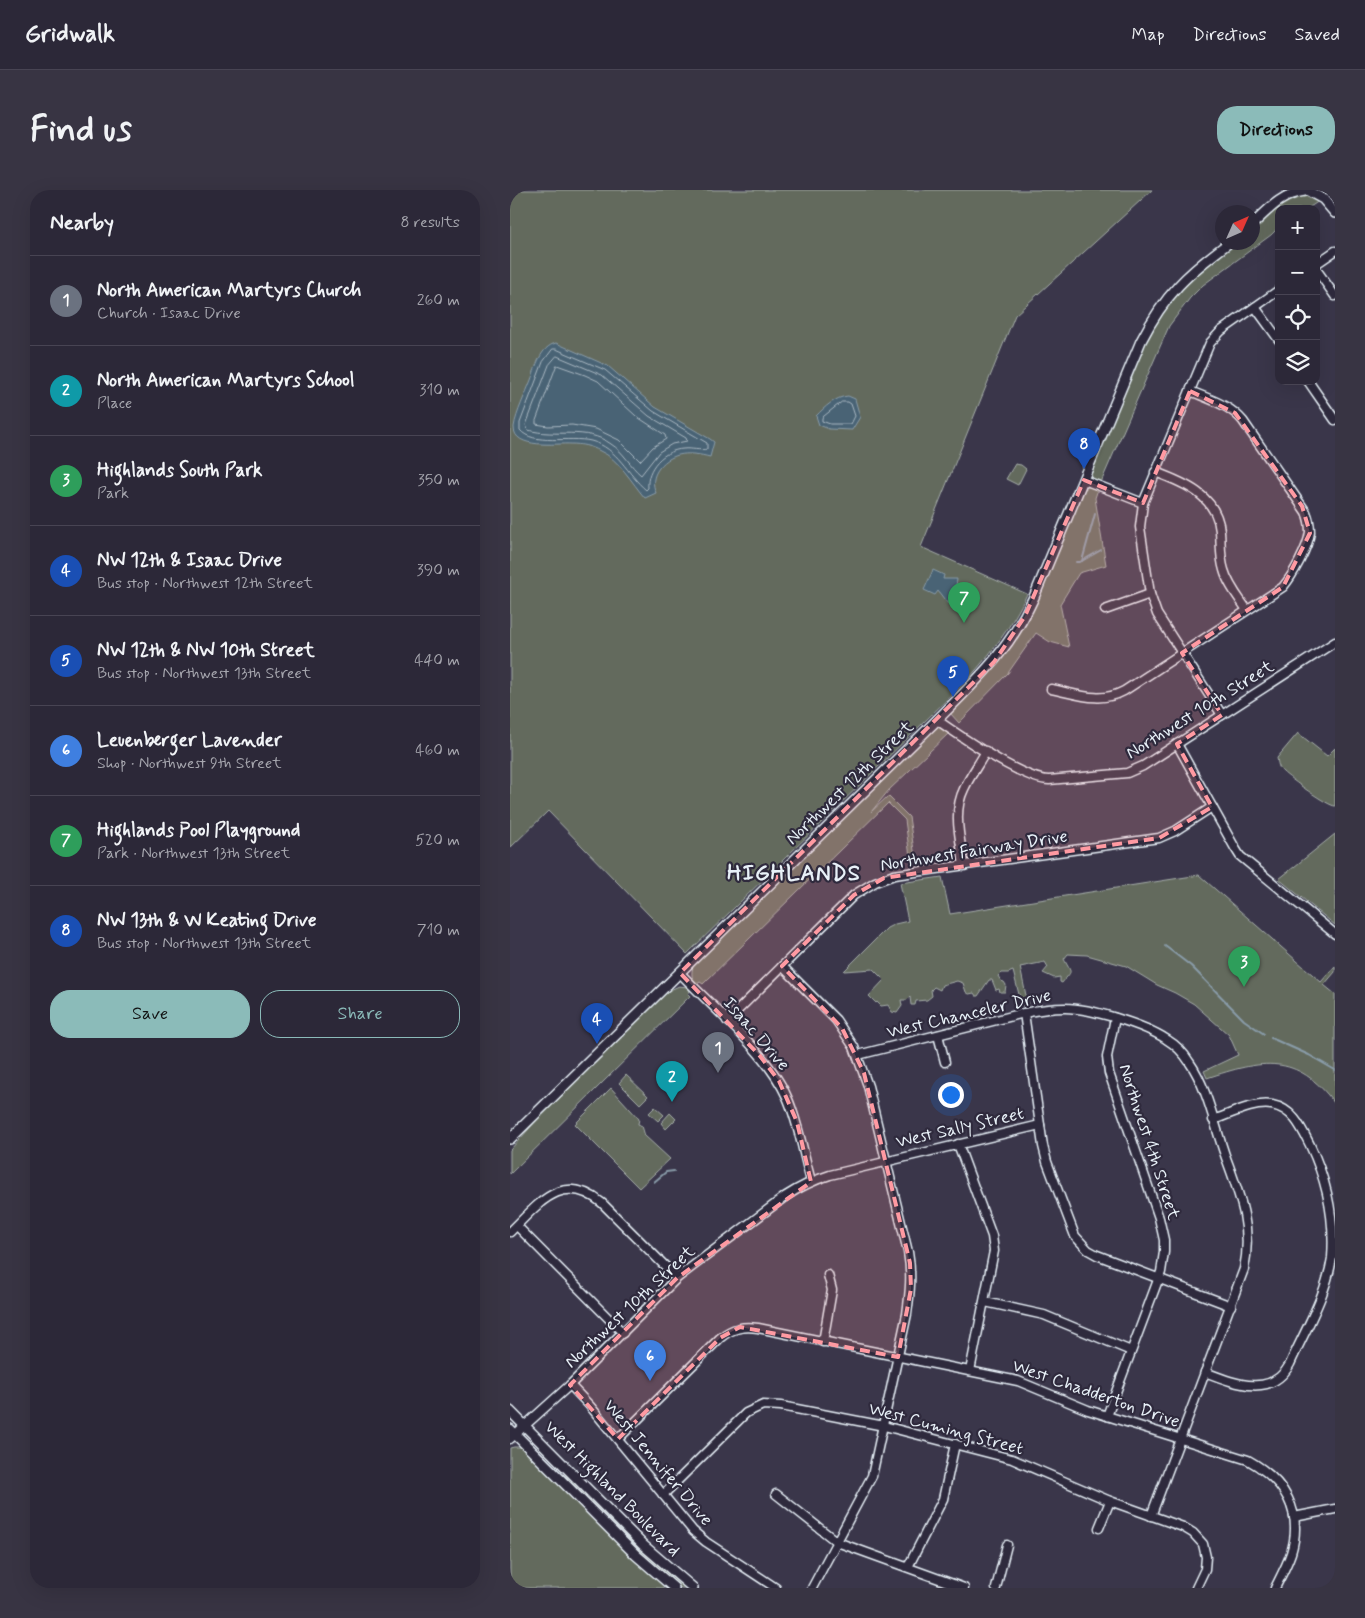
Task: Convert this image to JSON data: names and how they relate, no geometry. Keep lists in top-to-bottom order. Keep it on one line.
{"streets":{"main road":["Northwest 12th Street","West Highland Boulevard"],"street":["Northwest 10th Street","Northwest Fairway Drive","West Chanceler Drive","Isaac Drive","West Sally Street","Northwest 4th Street","West Chadderton Drive","West Cuming Street","West Jennifer Drive"]},"crossings":[["Northwest 10th Street","Northwest 12th Street"],["Northwest 10th Street","Isaac Drive"],["Northwest 10th Street","West Sally Street"],["Northwest 10th Street","West Jennifer Drive"],["Northwest 10th Street","West Highland Boulevard"],["Northwest 12th Street","Isaac Drive"],["Northwest Fairway Drive","Isaac Drive"],["West Chanceler Drive","Northwest 4th Street"],["West Chanceler Drive","West Chadderton Drive"],["West Chanceler Drive","West Cuming Street"],["Northwest 4th Street","West Chadderton Drive"],["West Chadderton Drive","West Jennifer Drive"],["West Cuming Street","West Jennifer Drive"]],"districts":["HIGHLANDS"],"north":"top right","page":{"header":"Gridwalk","nav":["Map","Directions","Saved"],"buttons":["Directions",["Save","Share"]],"title":"Find us","heading":["Nearby","8 results"],"map_buttons":["+","−"],"list":[{"mark":"1","name":"North American Martyrs Church","note":"Church · Isaac Drive","value":"260 m"},{"mark":"2","name":"North American Martyrs School","note":"Place","value":"310 m"},{"mark":"3","name":"Highlands South Park","note":"Park","value":"350 m"},{"mark":"4","name":"NW 12th & Isaac Drive","note":"Bus stop · Northwest 12th Street","value":"390 m"},{"mark":"5","name":"NW 12th & NW 10th Street","note":"Bus stop · Northwest 13th Street","value":"440 m"},{"mark":"6","name":"Leuenberger Lavender","note":"Shop · Northwest 9th Street","value":"460 m"},{"mark":"7","name":"Highlands Pool Playground","note":"Park · Northwest 13th Street","value":"520 m"},{"mark":"8","name":"NW 13th & W Keating Drive","note":"Bus stop · Northwest 13th Street","value":"710 m"}],"pins":["8","7","5","3","4","1","2","6"]}}
